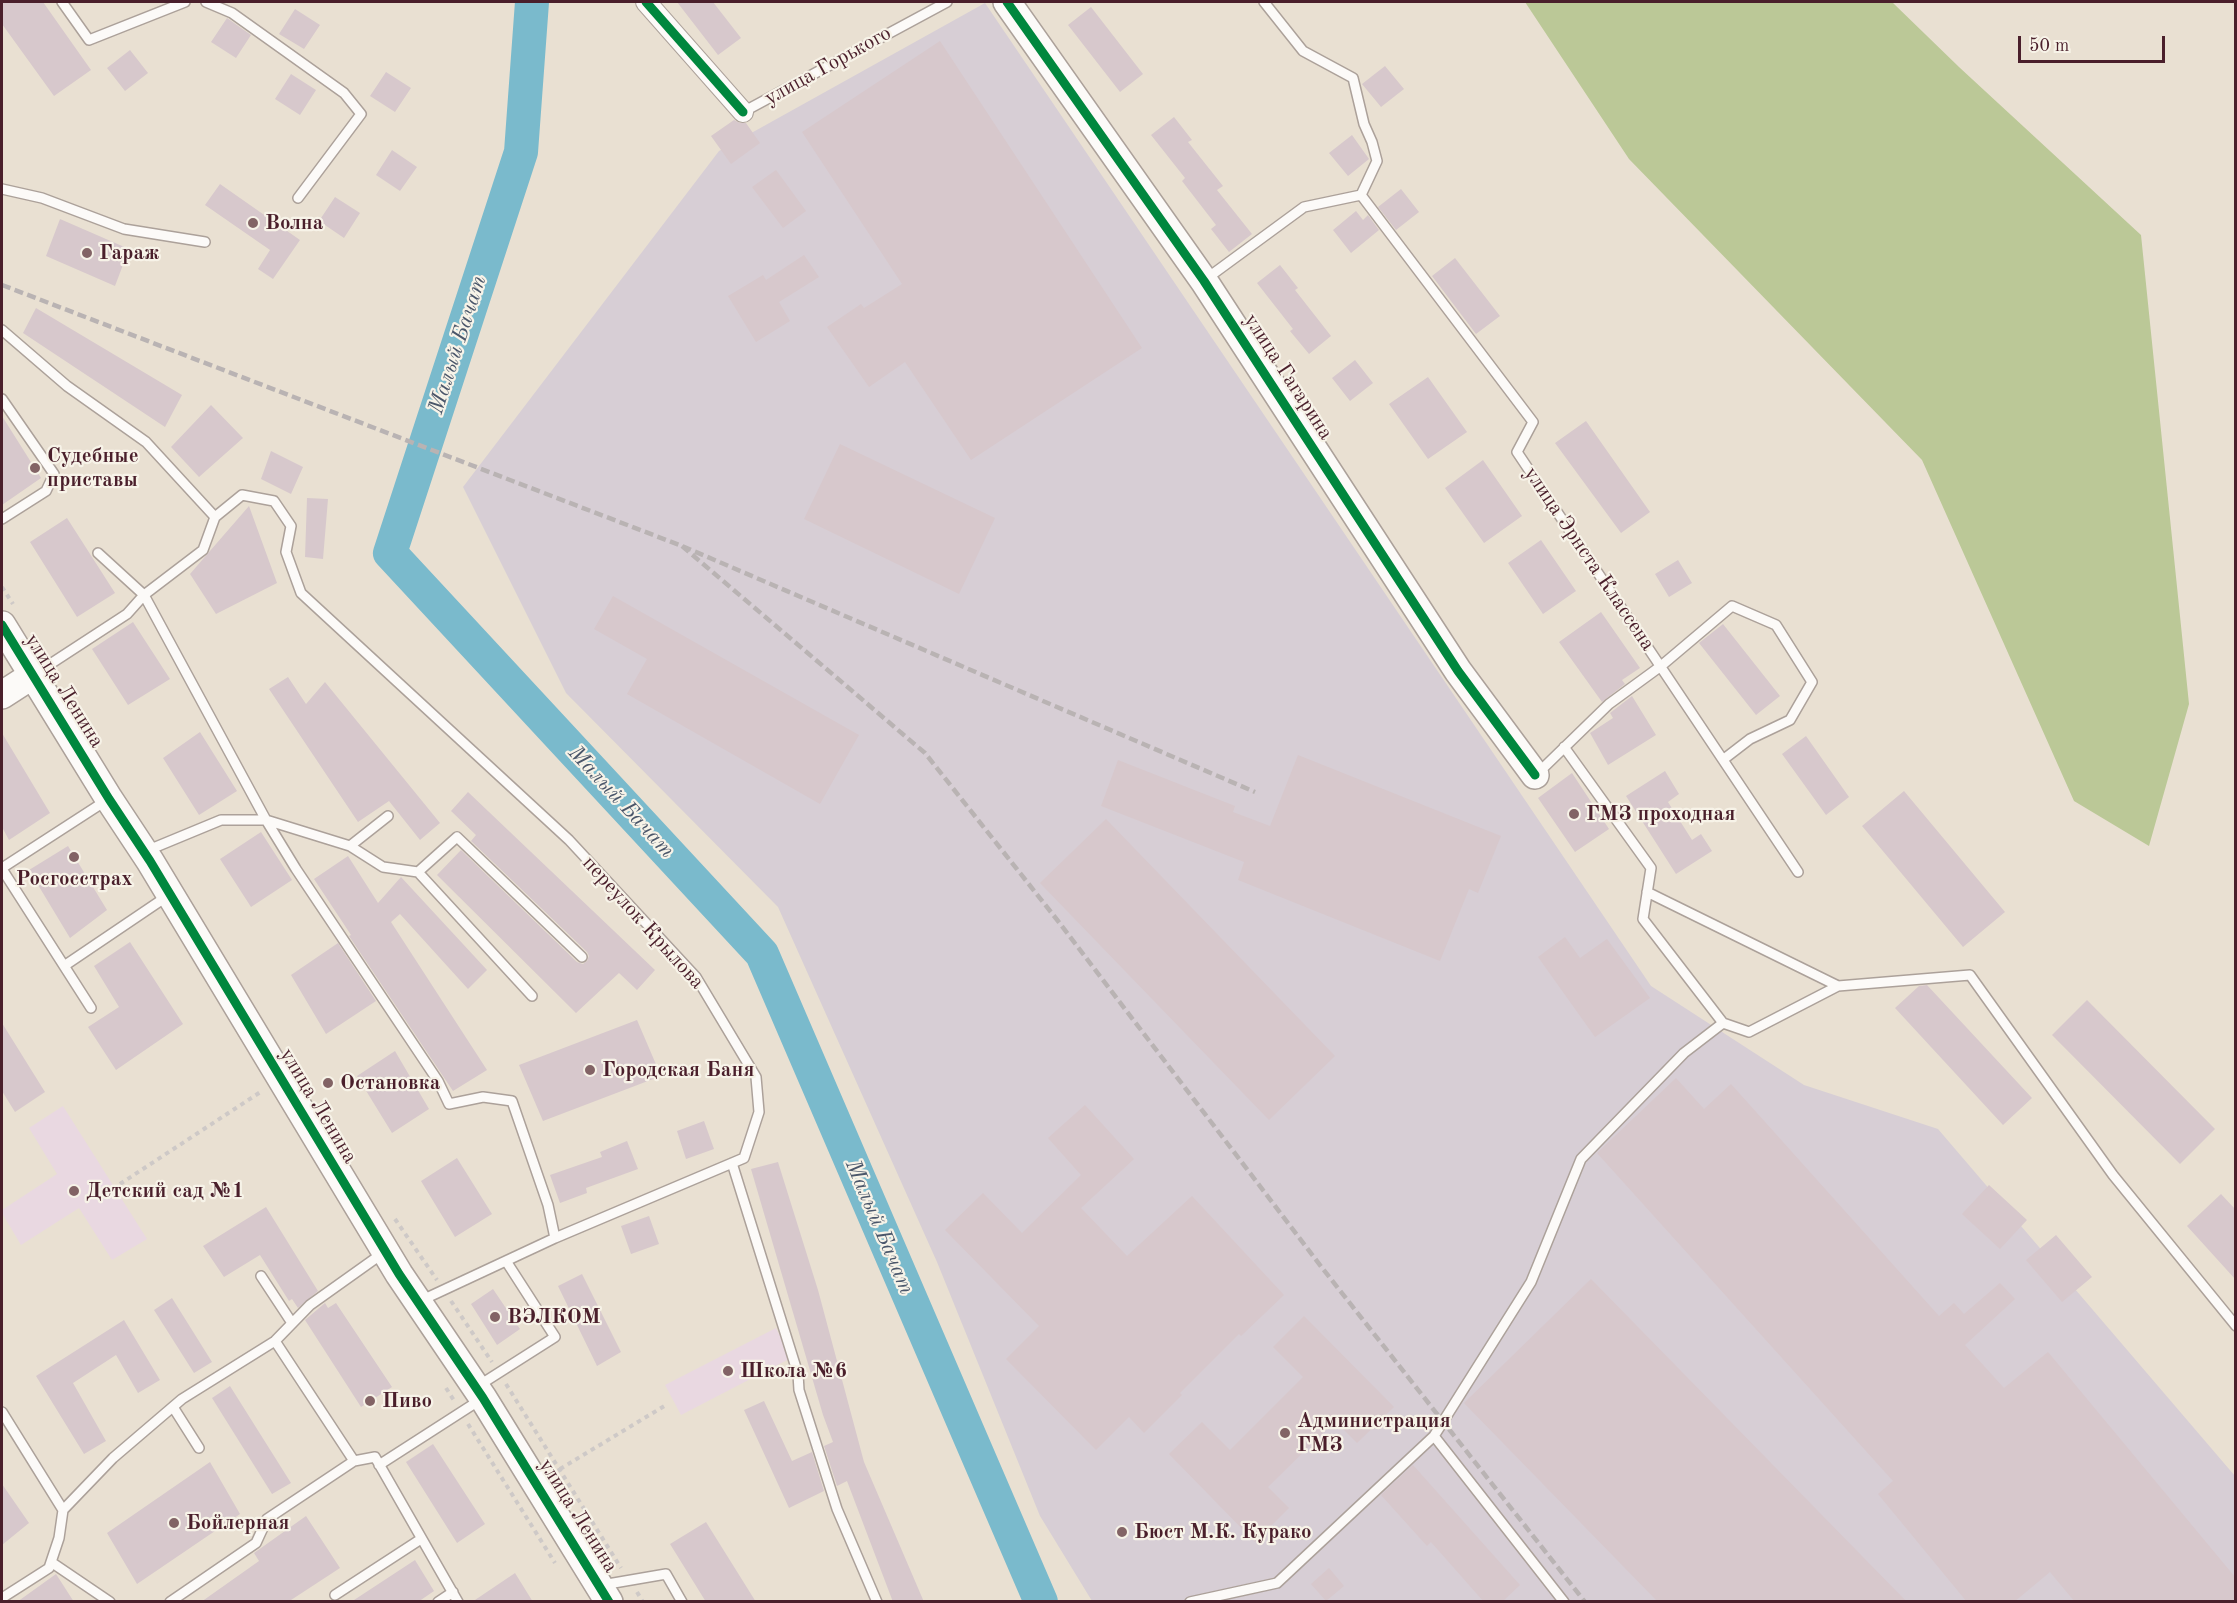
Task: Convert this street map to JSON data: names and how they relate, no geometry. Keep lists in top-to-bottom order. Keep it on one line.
{"streets":{"street":["улица Горького","улица Гагарина","улица Ленина"],"lane":["улица Эрнста Классена","переулок Крылова"]},"crossings":[["улица Ленина","переулок Крылова"]],"water":["Малый Бачат"],"places":["Волна","Гараж","Судебные приставы","ГМЗ проходная","Росгосстрах","Городская Баня","Остановка","Детский сад №1","ВЭЛКОМ","Школа №6","Пиво","Администрация ГМЗ","Бойлерная","Бюст М.К. Курако"],"scale_bar":"50 m"}
